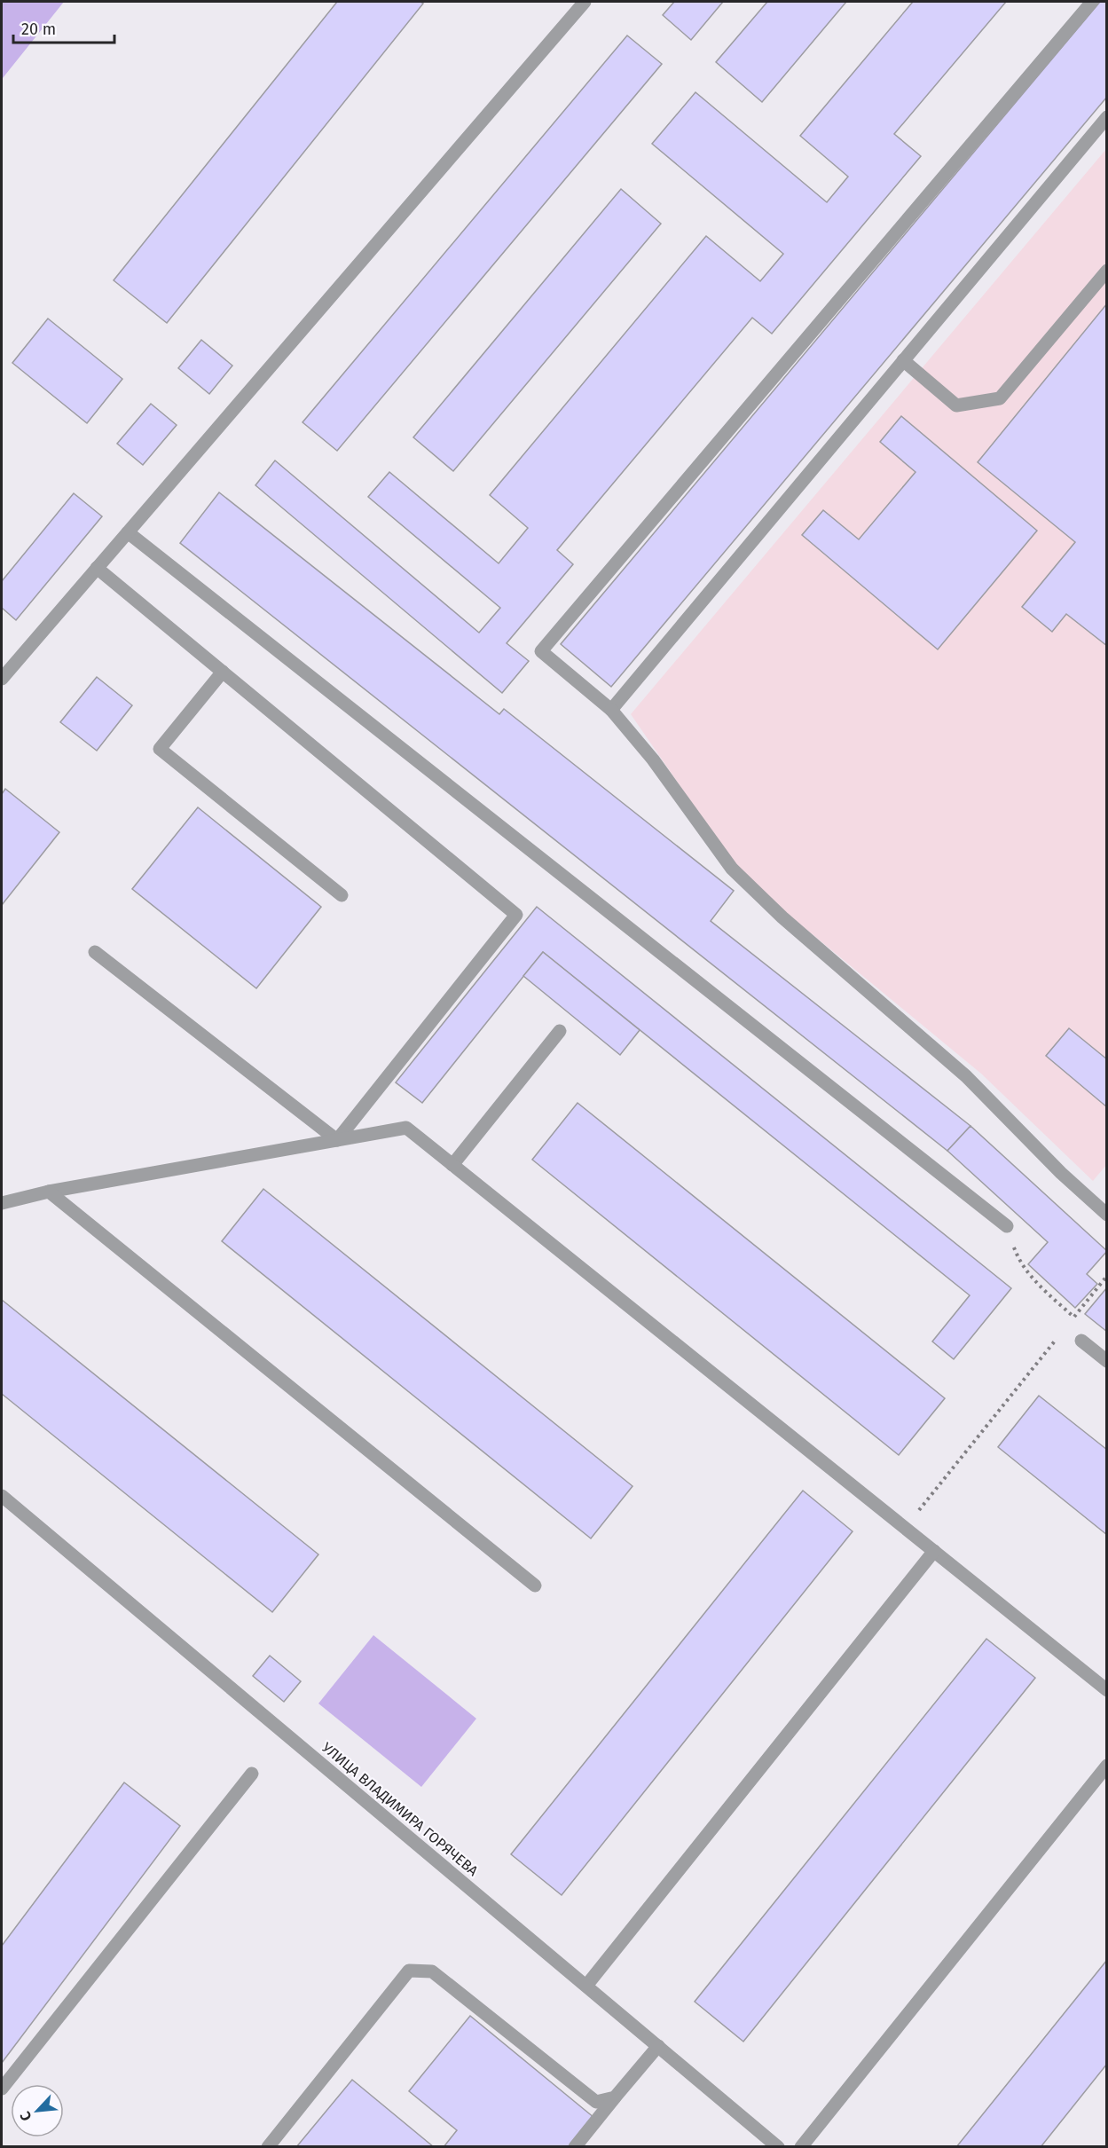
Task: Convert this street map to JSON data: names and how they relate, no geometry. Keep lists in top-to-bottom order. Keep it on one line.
{"streets":{"street":["УЛИЦА ВЛАДИМИРА ГОРЯЧЕВА"]},"scale_bar":"20 m","north":"bottom left"}
